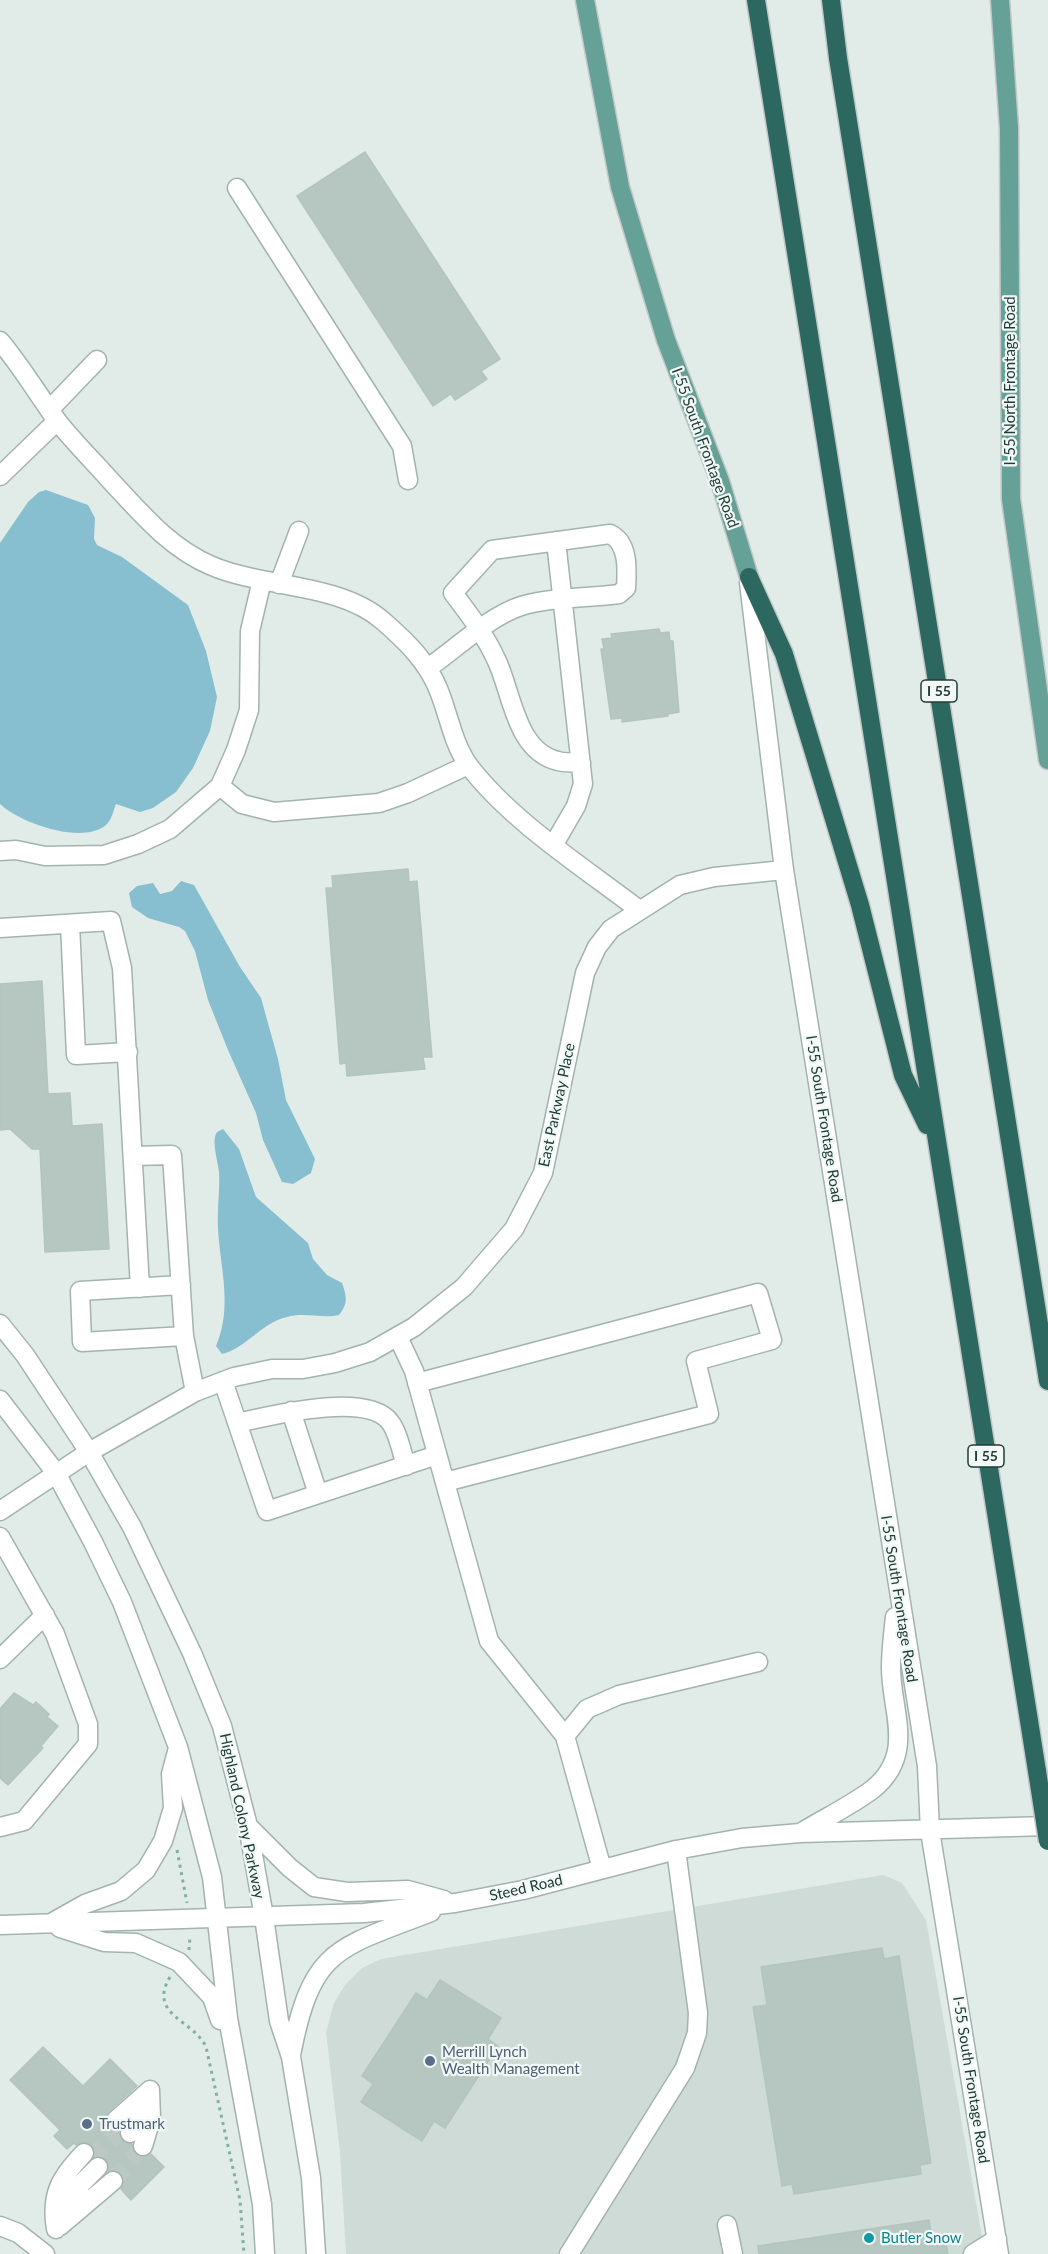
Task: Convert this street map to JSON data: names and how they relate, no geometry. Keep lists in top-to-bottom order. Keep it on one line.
{"streets":{"highway":["I 55"],"main road":["I-55 North Frontage Road","I-55 South Frontage Road"],"street":["East Parkway Place","Highland Colony Parkway","Steed Road"]},"crossings":[["I-55 South Frontage Road","East Parkway Place"],["I-55 South Frontage Road","Steed Road"],["East Parkway Place","Highland Colony Parkway"],["Highland Colony Parkway","Steed Road"]],"places":["Merrill Lynch Wealth Management","Trustmark","Butler Snow"]}
